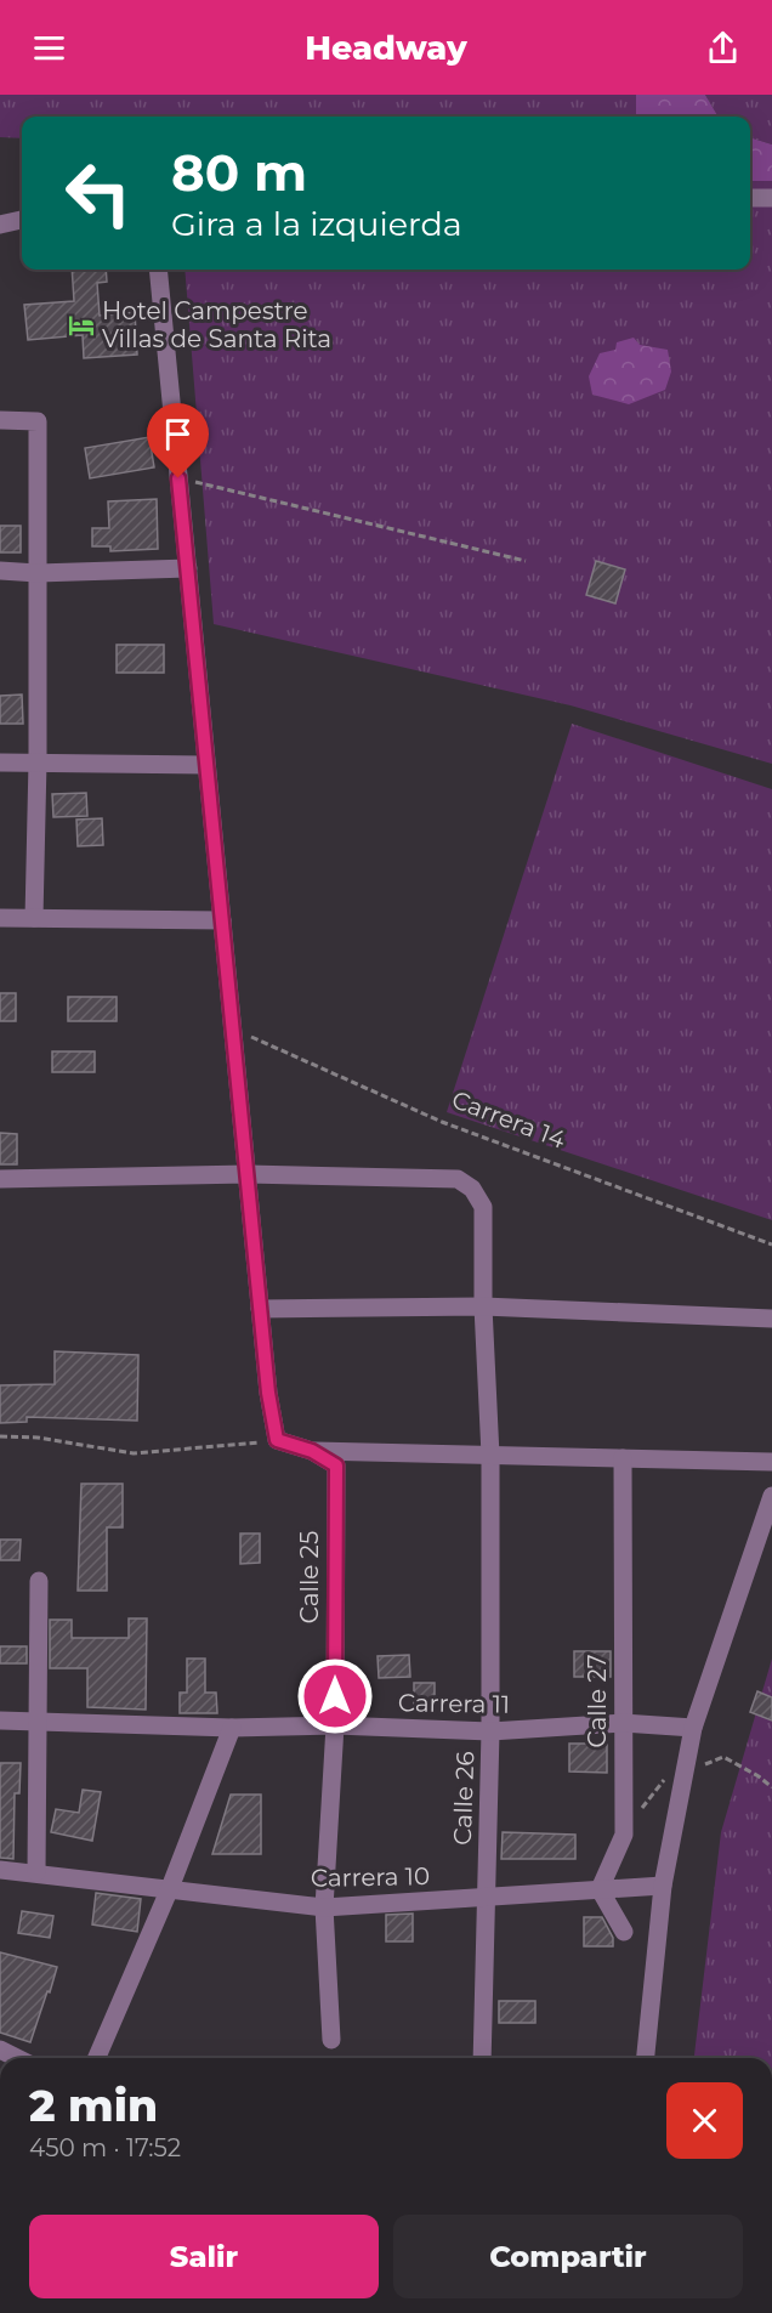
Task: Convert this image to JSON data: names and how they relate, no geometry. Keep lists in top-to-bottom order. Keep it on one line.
{"streets":{"street":["Calle 25","Calle 27","Carrera 11","Calle 26","Carrera 10"],"path":["Carrera 14"]},"crossings":[["Calle 25","Carrera 11"],["Calle 25","Carrera 10"],["Calle 27","Carrera 11"],["Calle 27","Carrera 10"],["Carrera 11","Calle 26"],["Calle 26","Carrera 10"]],"places":{"hotel":["Hotel Campestre Villas de Santa Rita"]},"page":{"header":"Headway","turn":["80 m","Gira a la izquierda"],"heading":["2 min","450 m · 17:52"],"buttons":["Salir","Compartir"]}}
